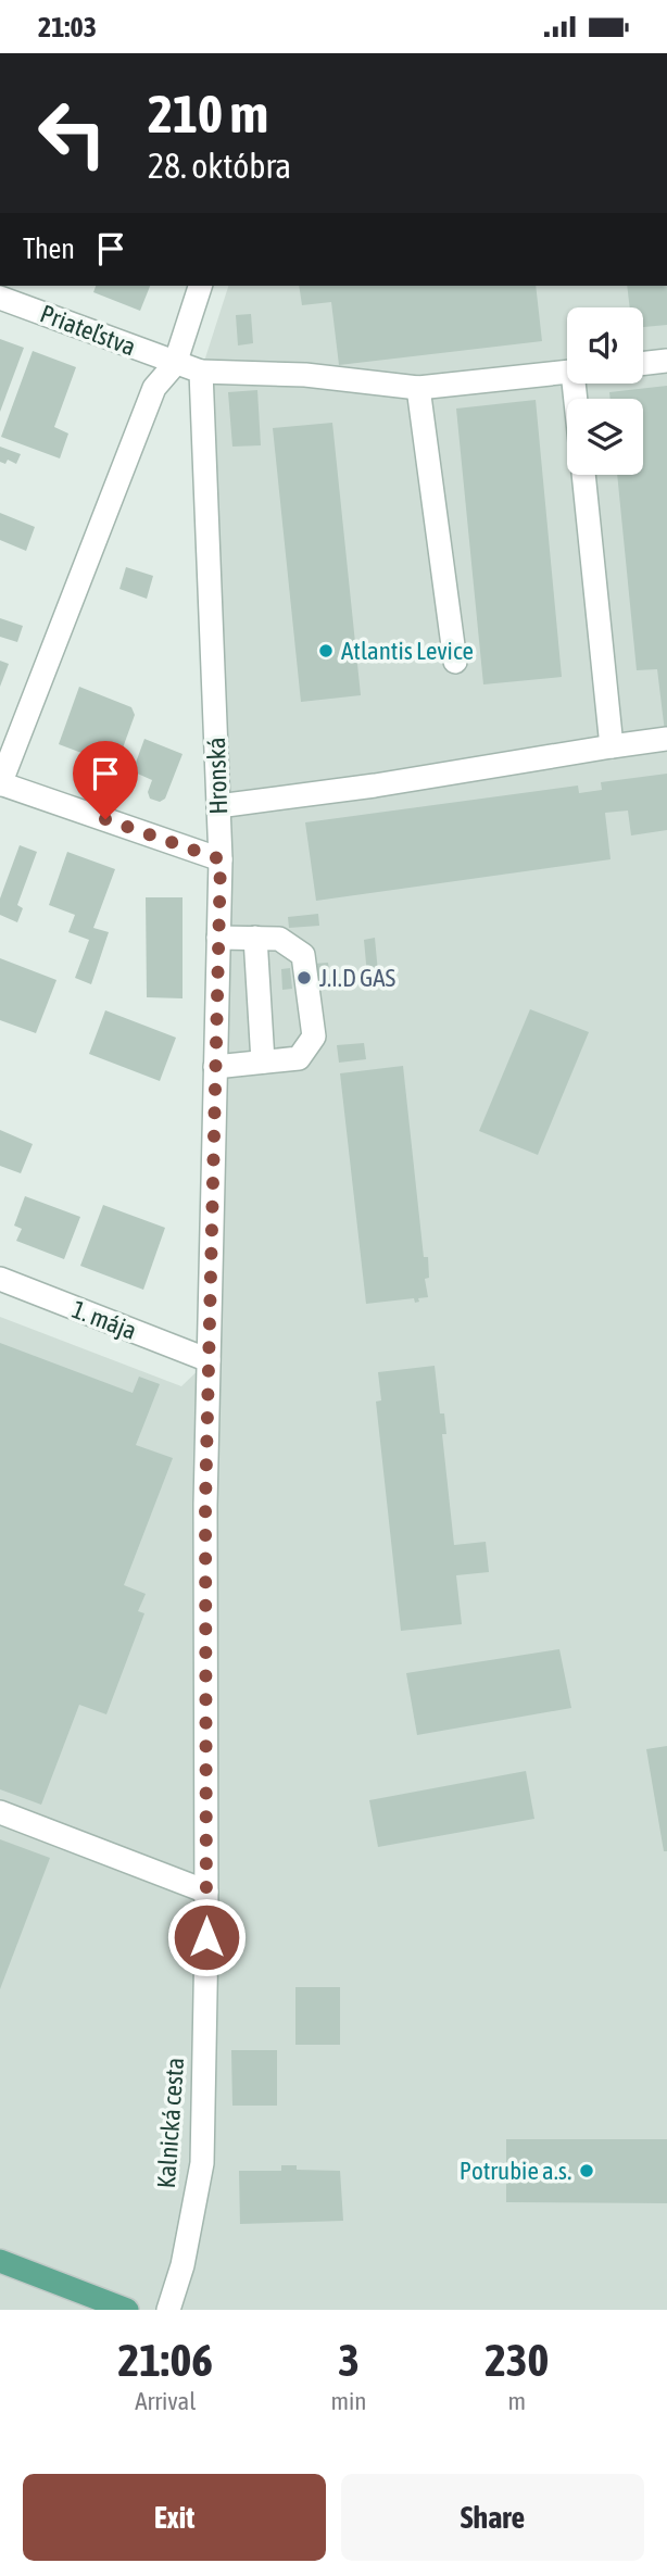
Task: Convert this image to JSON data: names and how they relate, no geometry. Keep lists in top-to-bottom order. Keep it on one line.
{"streets":{"street":["Priateľstva","Hronská","1. mája","Kalnická cesta"]},"crossings":[["Hronská","1. mája"],["Hronská","Kalnická cesta"]],"places":["Atlantis Levice","J.I.D GAS","Potrubie a.s."],"page":{"status":"21:03","turn":["210 m","28. októbra"],"then":"Then","eta":["21:06","Arrival","3","min","230","m"],"buttons":["Exit","Share"]}}
